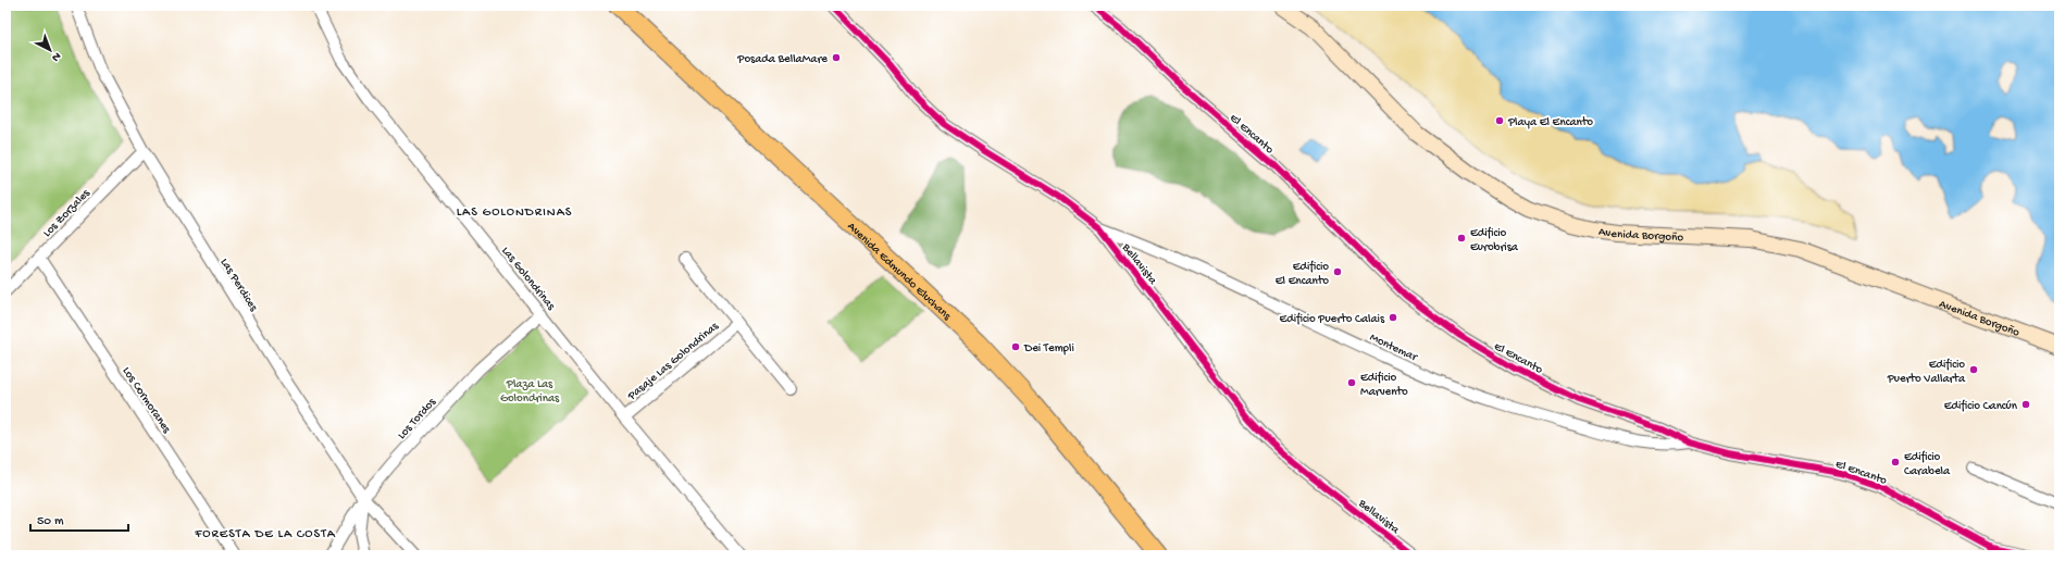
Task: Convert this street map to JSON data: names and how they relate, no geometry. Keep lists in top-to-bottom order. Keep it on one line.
{"streets":{"main road":["Avenida Borgoño","Avenida Edmundo Eluchans"],"street":["El Encanto","Los Zorzales","Bellavista","Las Golondrinas","Las Perdices","Montemar","Pasaje Las Golondrinas","Los Cormoranes","Los Tordos"]},"crossings":[["El Encanto","Montemar"],["Los Zorzales","Las Perdices"],["Los Zorzales","Los Cormoranes"],["Bellavista","Montemar"],["Las Golondrinas","Pasaje Las Golondrinas"],["Las Golondrinas","Los Tordos"],["Las Perdices","Los Tordos"]],"districts":["LAS GOLONDRINAS","FORESTA DE LA COSTA"],"parks":["Plaza Las Golondrinas"],"places":["Posada BellaMare","Playa El Encanto","Edificio Eurobrisa","Edificio El Encanto","Edificio Puerto Calais","Dei Templi","Edificio Puerto Vallarta","Edificio Marvento","Edificio Cancún","Edificio Carabela"],"scale_bar":"50 m","north":"bottom right"}
